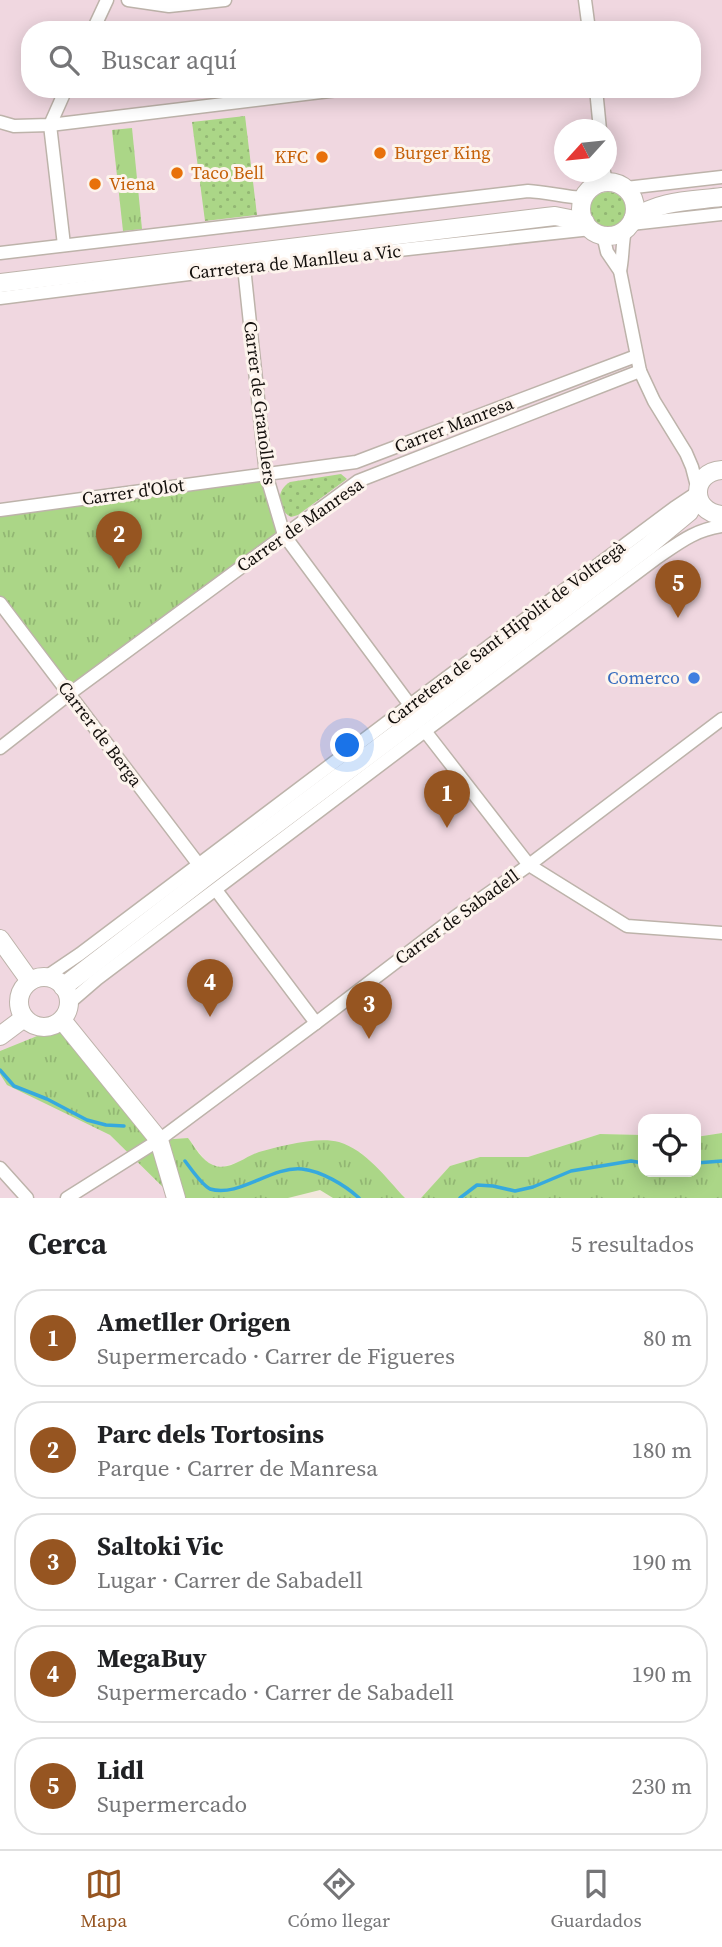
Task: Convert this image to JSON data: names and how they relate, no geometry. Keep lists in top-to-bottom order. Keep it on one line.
{"streets":{"street":["Carretera de Manlleu a Vic","Carrer de Granollers","Carrer Manresa","Carrer d'Olot","Carrer de Manresa","Carretera de Sant Hipòlit de Voltregà","Carrer de Berga","Carrer de Sabadell"]},"crossings":[["Carretera de Manlleu a Vic","Carrer de Granollers"],["Carrer de Granollers","Carrer Manresa"],["Carrer de Granollers","Carrer d'Olot"],["Carrer de Granollers","Carrer de Manresa"],["Carrer de Granollers","Carretera de Sant Hipòlit de Voltregà"],["Carrer Manresa","Carrer d'Olot"],["Carrer de Manresa","Carrer de Berga"],["Carretera de Sant Hipòlit de Voltregà","Carrer de Berga"]],"places":["Burger King","KFC","Taco Bell","Viena","Comerco"],"north":"bottom left","page":{"search":"Buscar aquí","pins":["2","5","1","4","3"],"heading":["Cerca","5 resultados"],"list":[{"mark":"1","name":"Ametller Origen","note":"Supermercado · Carrer de Figueres","value":"80 m"},{"mark":"2","name":"Parc dels Tortosins","note":"Parque · Carrer de Manresa","value":"180 m"},{"mark":"3","name":"Saltoki Vic","note":"Lugar · Carrer de Sabadell","value":"190 m"},{"mark":"4","name":"MegaBuy","note":"Supermercado · Carrer de Sabadell","value":"190 m"},{"mark":"5","name":"Lidl","note":"Supermercado","value":"230 m"}],"nav":["Mapa","Cómo llegar","Guardados"]}}
